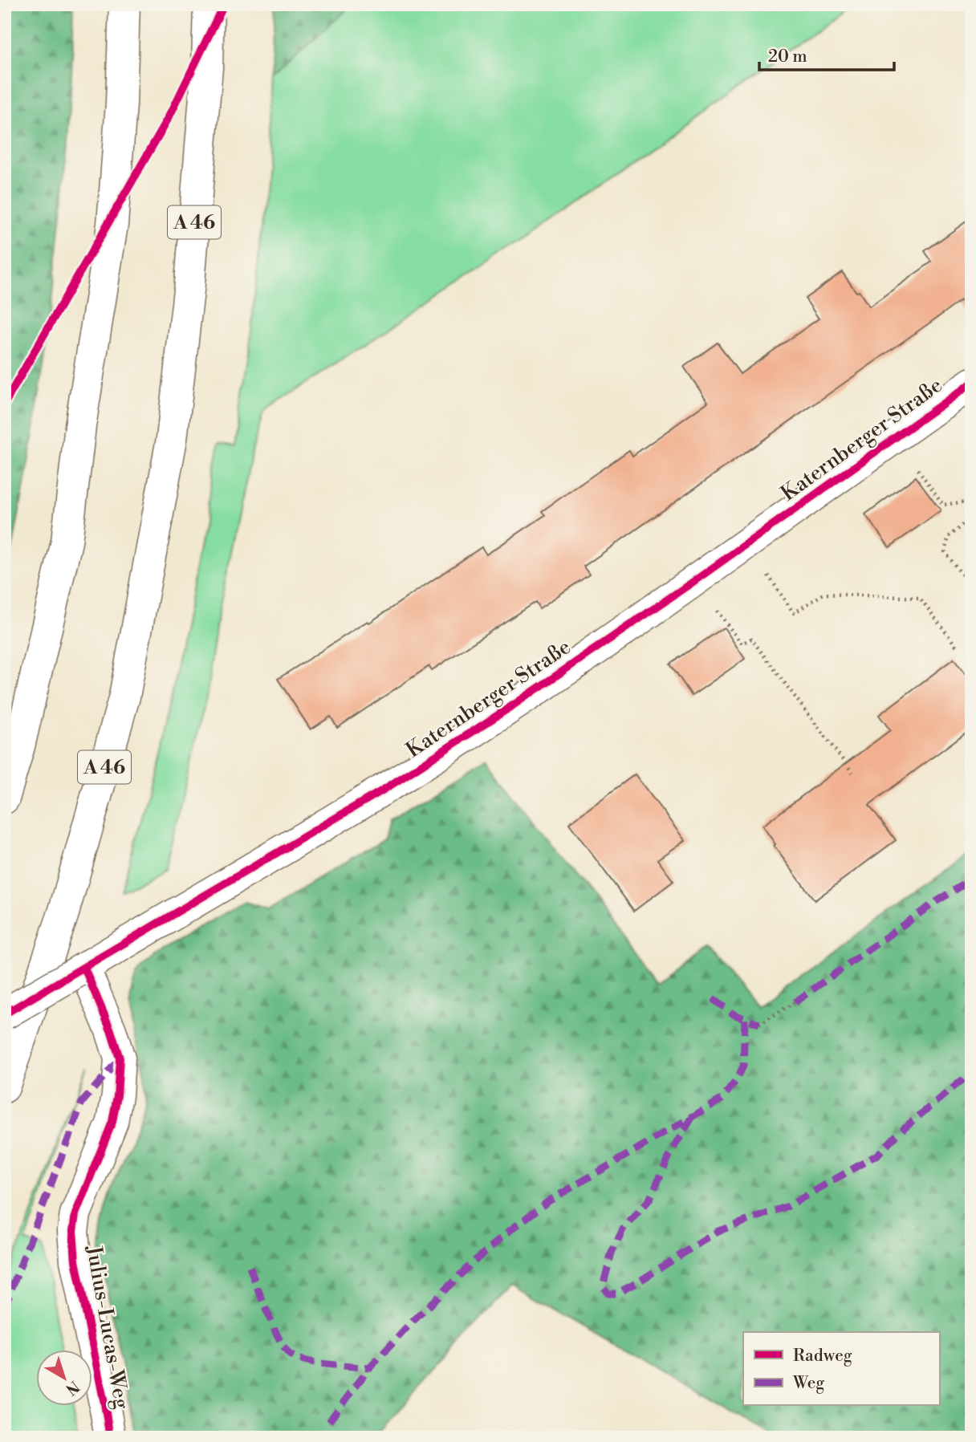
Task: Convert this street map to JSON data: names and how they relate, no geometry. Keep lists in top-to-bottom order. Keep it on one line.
{"streets":{"main road":["A 46","Katernberger Straße","Julius-Lucas-Weg"]},"crossings":[["Katernberger Straße","Julius-Lucas-Weg"]],"legend":["Radweg","Weg"],"scale_bar":"20 m","north":"bottom right"}
